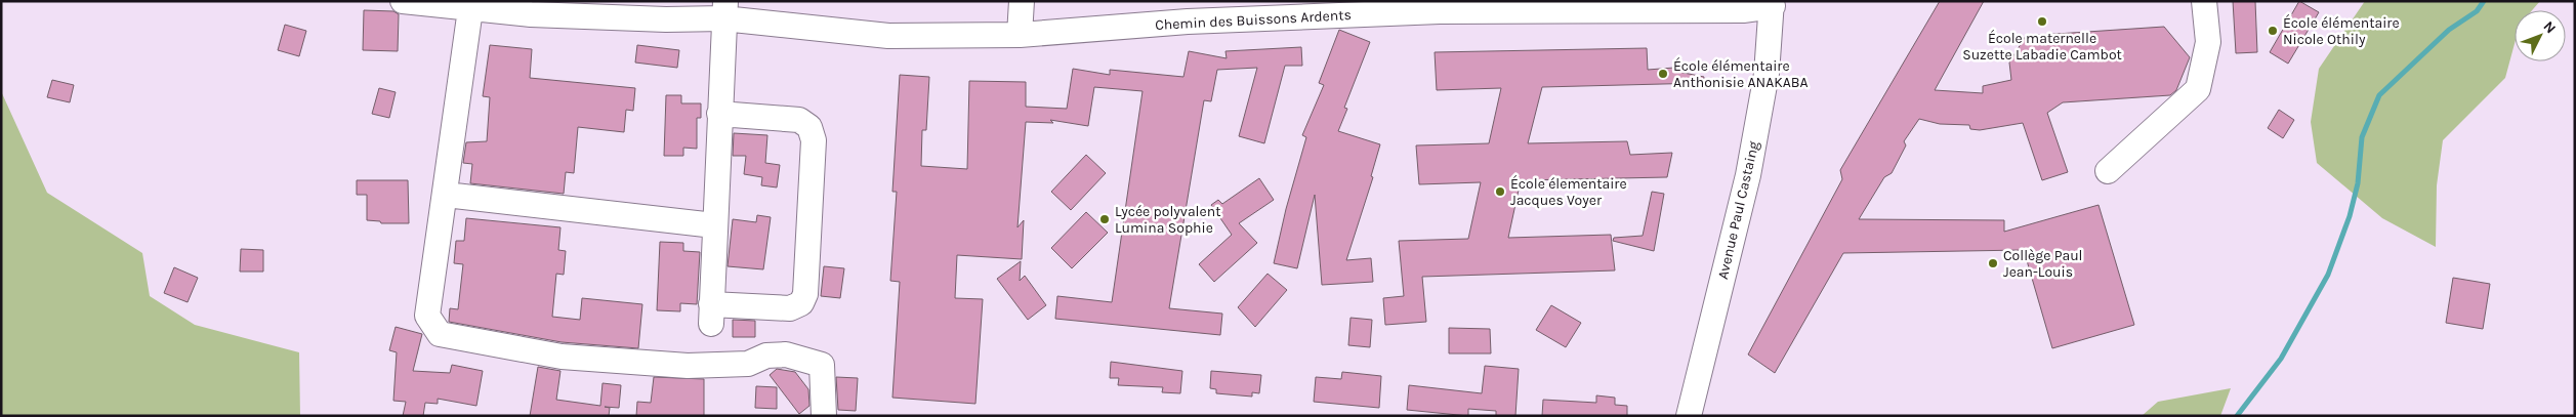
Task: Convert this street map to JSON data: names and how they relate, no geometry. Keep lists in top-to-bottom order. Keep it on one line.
{"streets":{"street":["Chemin des Buissons Ardents","Avenue Paul Castaing"]},"crossings":[["Chemin des Buissons Ardents","Avenue Paul Castaing"]],"places":["École maternelle Suzette Labadie Cambot","École élémentaire Nicole Othily","École élémentaire Anthonisie ANAKABA","École élementaire Jacques Voyer","Lycée polyvalent Lumina Sophie","Collège Paul Jean-Louis"],"north":"top right"}
